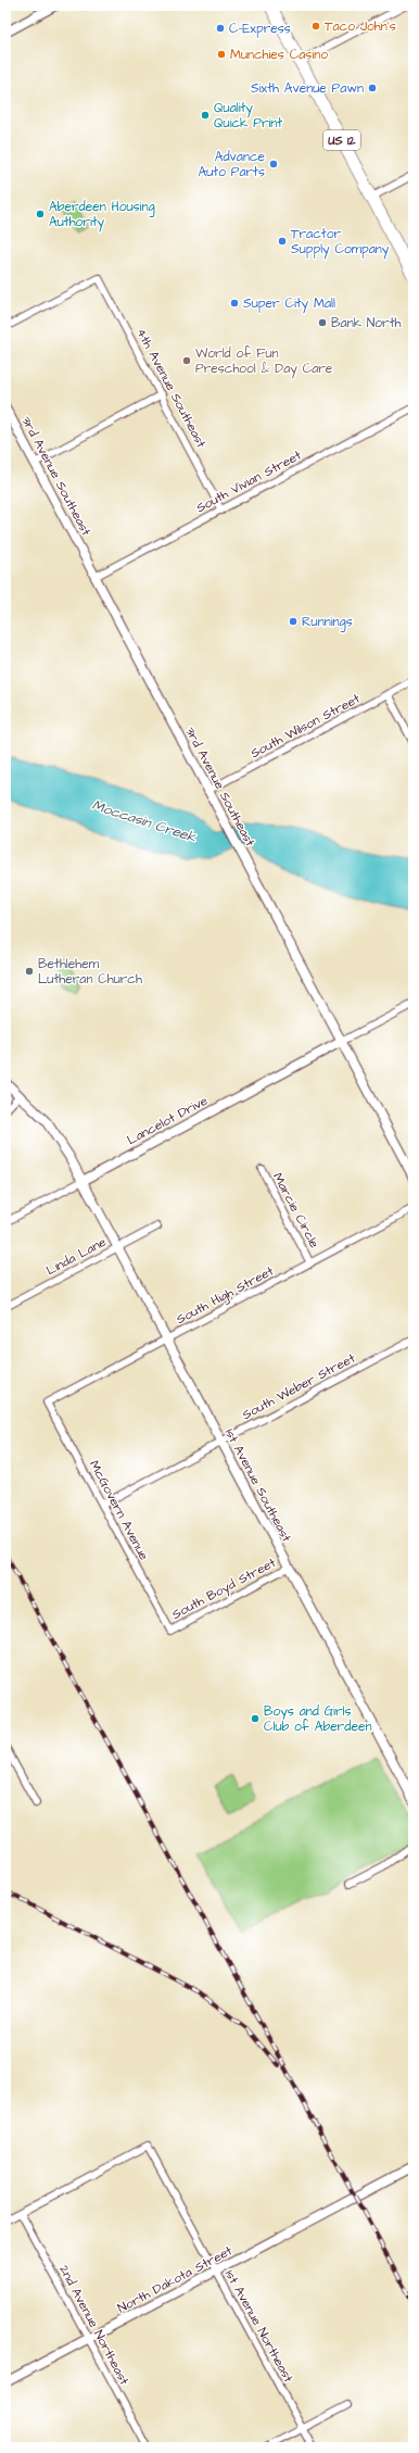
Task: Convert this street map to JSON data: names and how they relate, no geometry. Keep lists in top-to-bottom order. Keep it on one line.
{"streets":{"highway":["US 12"],"street":["4th Avenue Southeast","3rd Avenue Southeast","South Vivian Street","South Wilson Street","Lancelot Drive","Marcie Circle","Linda Lane","South High Street","South Weber Street","1st Avenue Southeast","McGovern Avenue","South Boyd Street","North Dakota Street","2nd Avenue Northeast","1st Avenue Northeast"]},"crossings":[["4th Avenue Southeast","South Vivian Street"],["3rd Avenue Southeast","South Vivian Street"],["3rd Avenue Southeast","South Wilson Street"],["3rd Avenue Southeast","Lancelot Drive"],["Lancelot Drive","1st Avenue Southeast"],["Marcie Circle","South High Street"],["Linda Lane","1st Avenue Southeast"],["South High Street","1st Avenue Southeast"],["South High Street","McGovern Avenue"],["South Weber Street","1st Avenue Southeast"],["South Weber Street","McGovern Avenue"],["1st Avenue Southeast","South Boyd Street"],["McGovern Avenue","South Boyd Street"],["North Dakota Street","2nd Avenue Northeast"],["North Dakota Street","1st Avenue Northeast"],["2nd Avenue Northeast","1st Avenue Northeast"]],"water":["Moccasin Creek"],"places":["Taco John's","C-Express","Munchies Casino","Sixth Avenue Pawn","Quality Quick Print","Advance Auto Parts","Aberdeen Housing Authority","Tractor Supply Company","Super City Mall","Bank North","World of Fun Preschool & Day Care","Runnings","Bethlehem Lutheran Church","Boys and Girls Club of Aberdeen"]}
